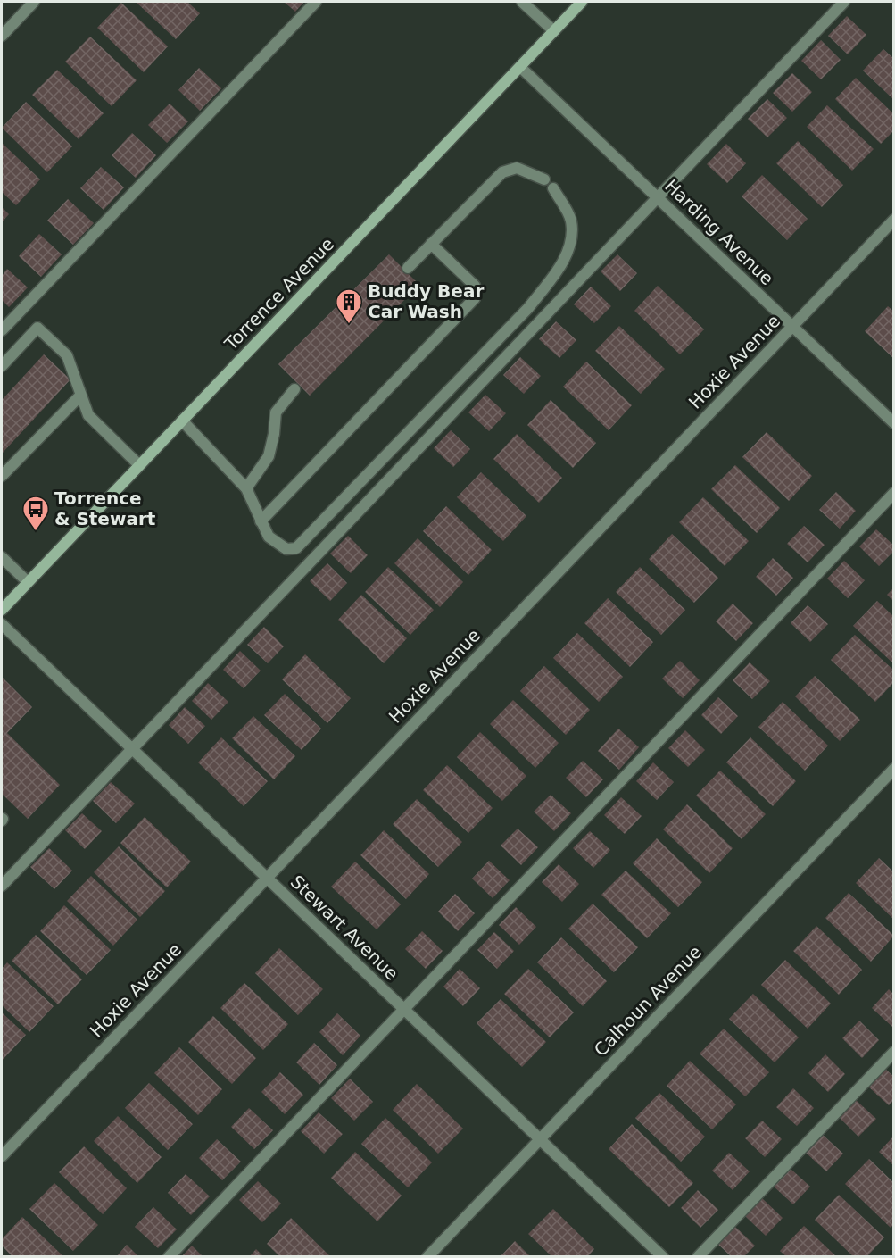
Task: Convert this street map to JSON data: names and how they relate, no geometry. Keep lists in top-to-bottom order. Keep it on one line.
{"streets":{"main road":["Torrence Avenue"],"street":["Harding Avenue","Hoxie Avenue","Stewart Avenue","Calhoun Avenue"]},"crossings":[["Harding Avenue","Torrence Avenue"],["Harding Avenue","Hoxie Avenue"],["Hoxie Avenue","Stewart Avenue"],["Stewart Avenue","Calhoun Avenue"]],"places":{"building":["Buddy Bear Car Wash"],"bus stop":["Torrence & Stewart"]}}
